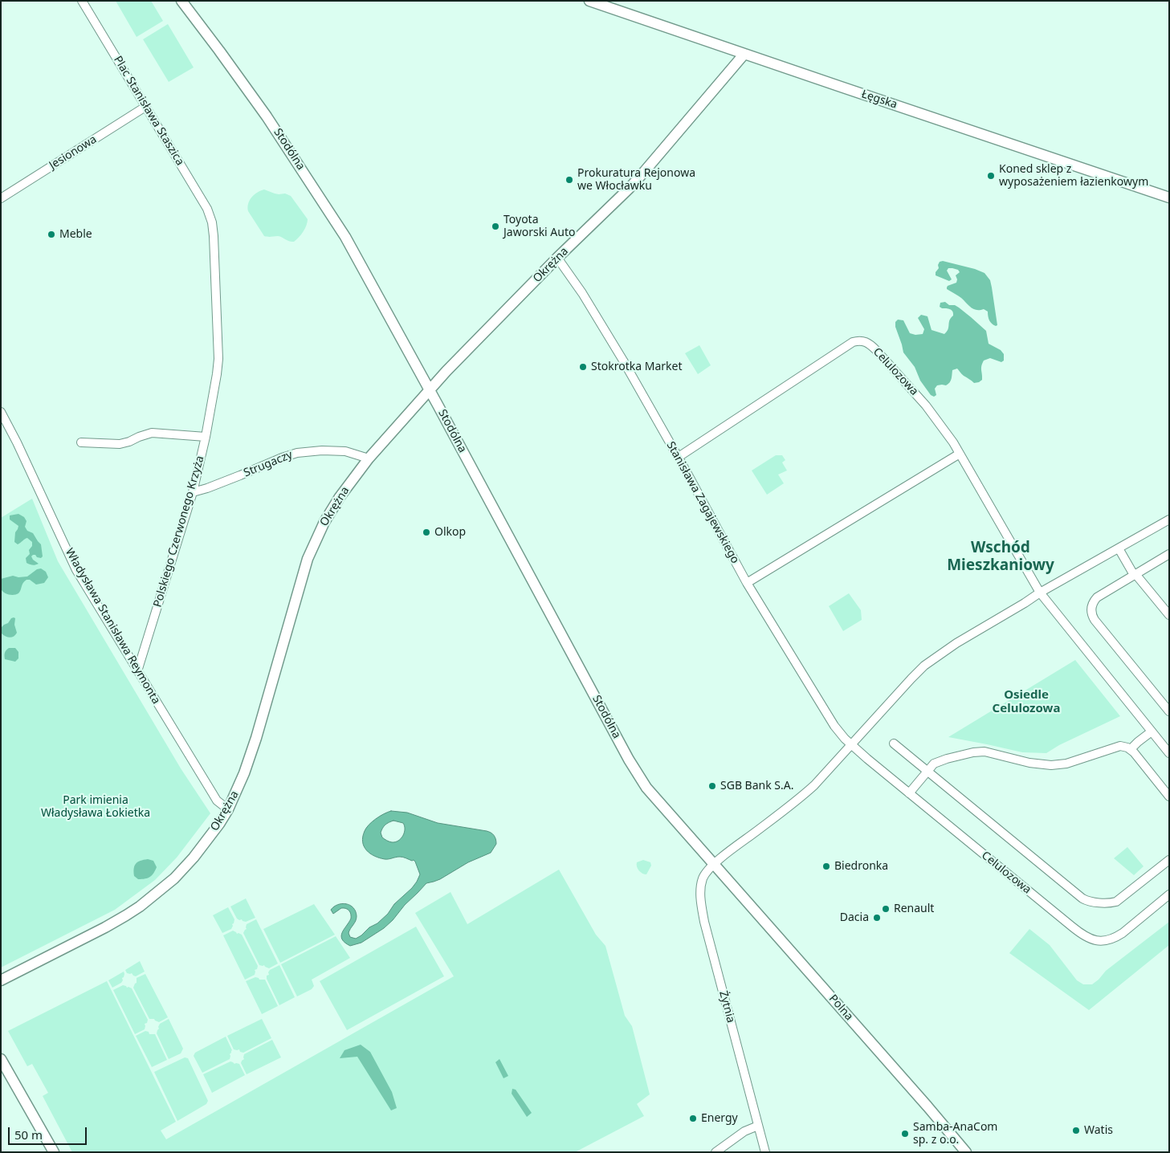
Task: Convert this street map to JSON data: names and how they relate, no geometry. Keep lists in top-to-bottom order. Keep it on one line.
{"streets":{"street":["Łęgska","Plac Stanisława Staszica","Stodólna","Jesionowa","Okrężna","Celulozowa","Strugaczy","Stanisława Zagajewskiego","Polskiego Czerwonego Krzyża","Władysława Stanisława Reymonta","Żytnia","Polna"]},"crossings":[["Łęgska","Okrężna"],["Plac Stanisława Staszica","Jesionowa"],["Plac Stanisława Staszica","Polskiego Czerwonego Krzyża"],["Stodólna","Okrężna"],["Stodólna","Żytnia"],["Stodólna","Polna"],["Okrężna","Strugaczy"],["Okrężna","Stanisława Zagajewskiego"],["Okrężna","Władysława Stanisława Reymonta"],["Celulozowa","Stanisława Zagajewskiego"],["Strugaczy","Polskiego Czerwonego Krzyża"],["Polskiego Czerwonego Krzyża","Władysława Stanisława Reymonta"],["Żytnia","Polna"]],"districts":["Wschód Mieszkaniowy","Osiedle Celulozowa"],"parks":["Park imienia Władysława Łokietka"],"places":["Koned sklep z wyposażeniem łazienkowym","Prokuratura Rejonowa we Włocławku","Toyota Jaworski Auto","Meble","Stokrotka Market","Olkop","SGB Bank S.A.","Biedronka","Renault","Dacia","Energy","Watis","Samba-AnaCom sp. z o.o."],"scale_bar":"50 m"}
